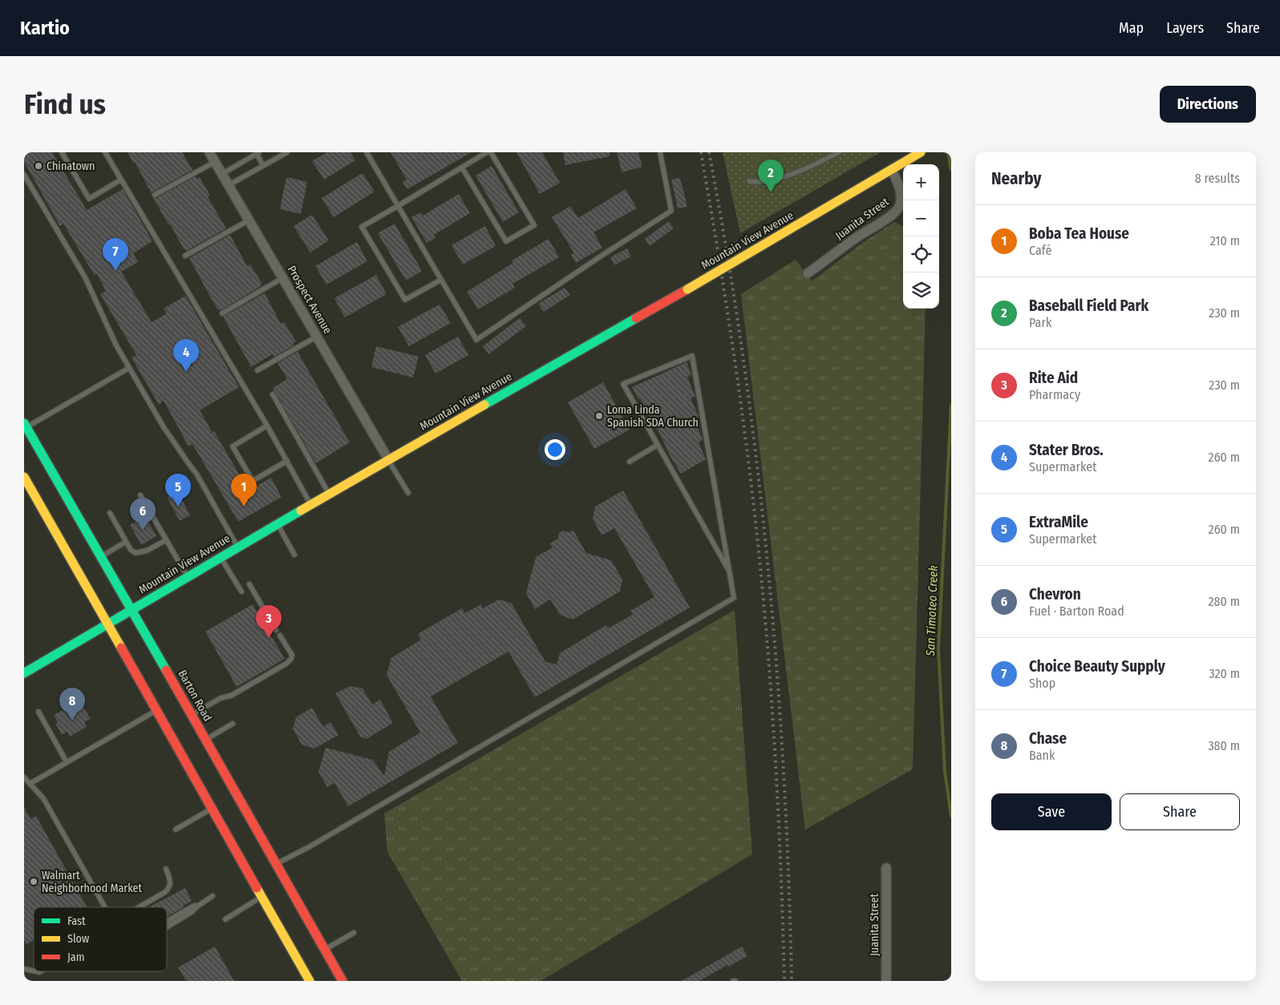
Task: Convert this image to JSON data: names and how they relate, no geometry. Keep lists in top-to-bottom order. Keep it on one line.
{"streets":{"main road":["Mountain View Avenue","Barton Road"],"street":["Juanita Street","Prospect Avenue"]},"crossings":[["Juanita Street","Mountain View Avenue"],["Mountain View Avenue","Prospect Avenue"],["Mountain View Avenue","Barton Road"]],"water":["San Timoteo Creek"],"places":["Chinatown","Loma Linda Spanish SDA Church","Walmart Neighborhood Market"],"legend":["Fast","Slow","Jam"],"page":{"header":"Kartio","nav":["Map","Layers","Share"],"buttons":["Directions",["Save","Share"]],"title":"Find us","heading":["Nearby","8 results"],"pins":["2","7","4","1","5","6","3","8"],"map_buttons":["+","−"],"list":[{"mark":"1","name":"Boba Tea House","note":"Café","value":"210 m"},{"mark":"2","name":"Baseball Field Park","note":"Park","value":"230 m"},{"mark":"3","name":"Rite Aid","note":"Pharmacy","value":"230 m"},{"mark":"4","name":"Stater Bros.","note":"Supermarket","value":"260 m"},{"mark":"5","name":"ExtraMile","note":"Supermarket","value":"260 m"},{"mark":"6","name":"Chevron","note":"Fuel · Barton Road","value":"280 m"},{"mark":"7","name":"Choice Beauty Supply","note":"Shop","value":"320 m"},{"mark":"8","name":"Chase","note":"Bank","value":"380 m"}]}}
